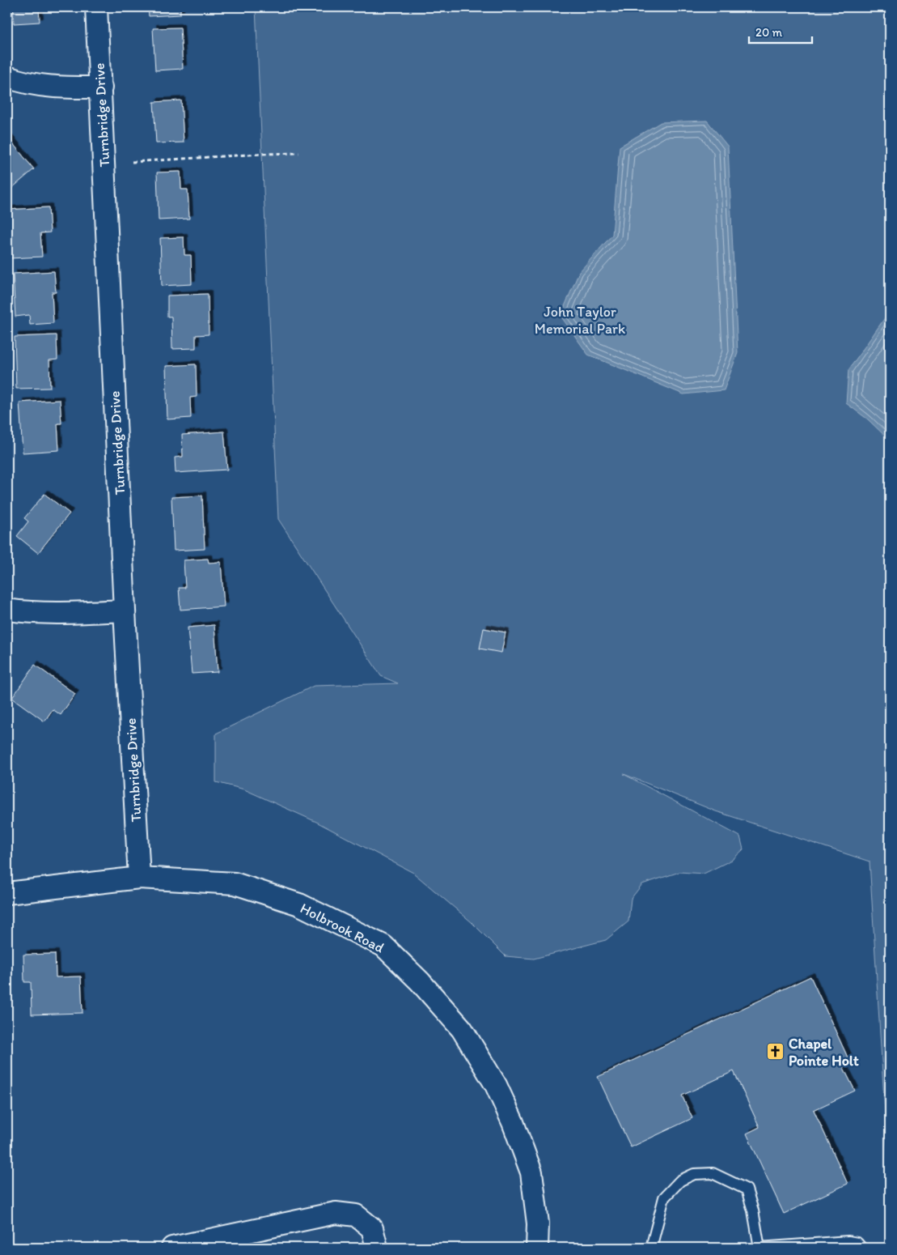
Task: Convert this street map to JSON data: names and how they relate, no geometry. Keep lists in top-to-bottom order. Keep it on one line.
{"streets":{"street":["Turnbridge Drive","Holbrook Road"]},"crossings":[["Turnbridge Drive","Holbrook Road"]],"parks":["John Taylor Memorial Park"],"places":{"church":["Chapel Pointe Holt"]},"scale_bar":"20 m"}
